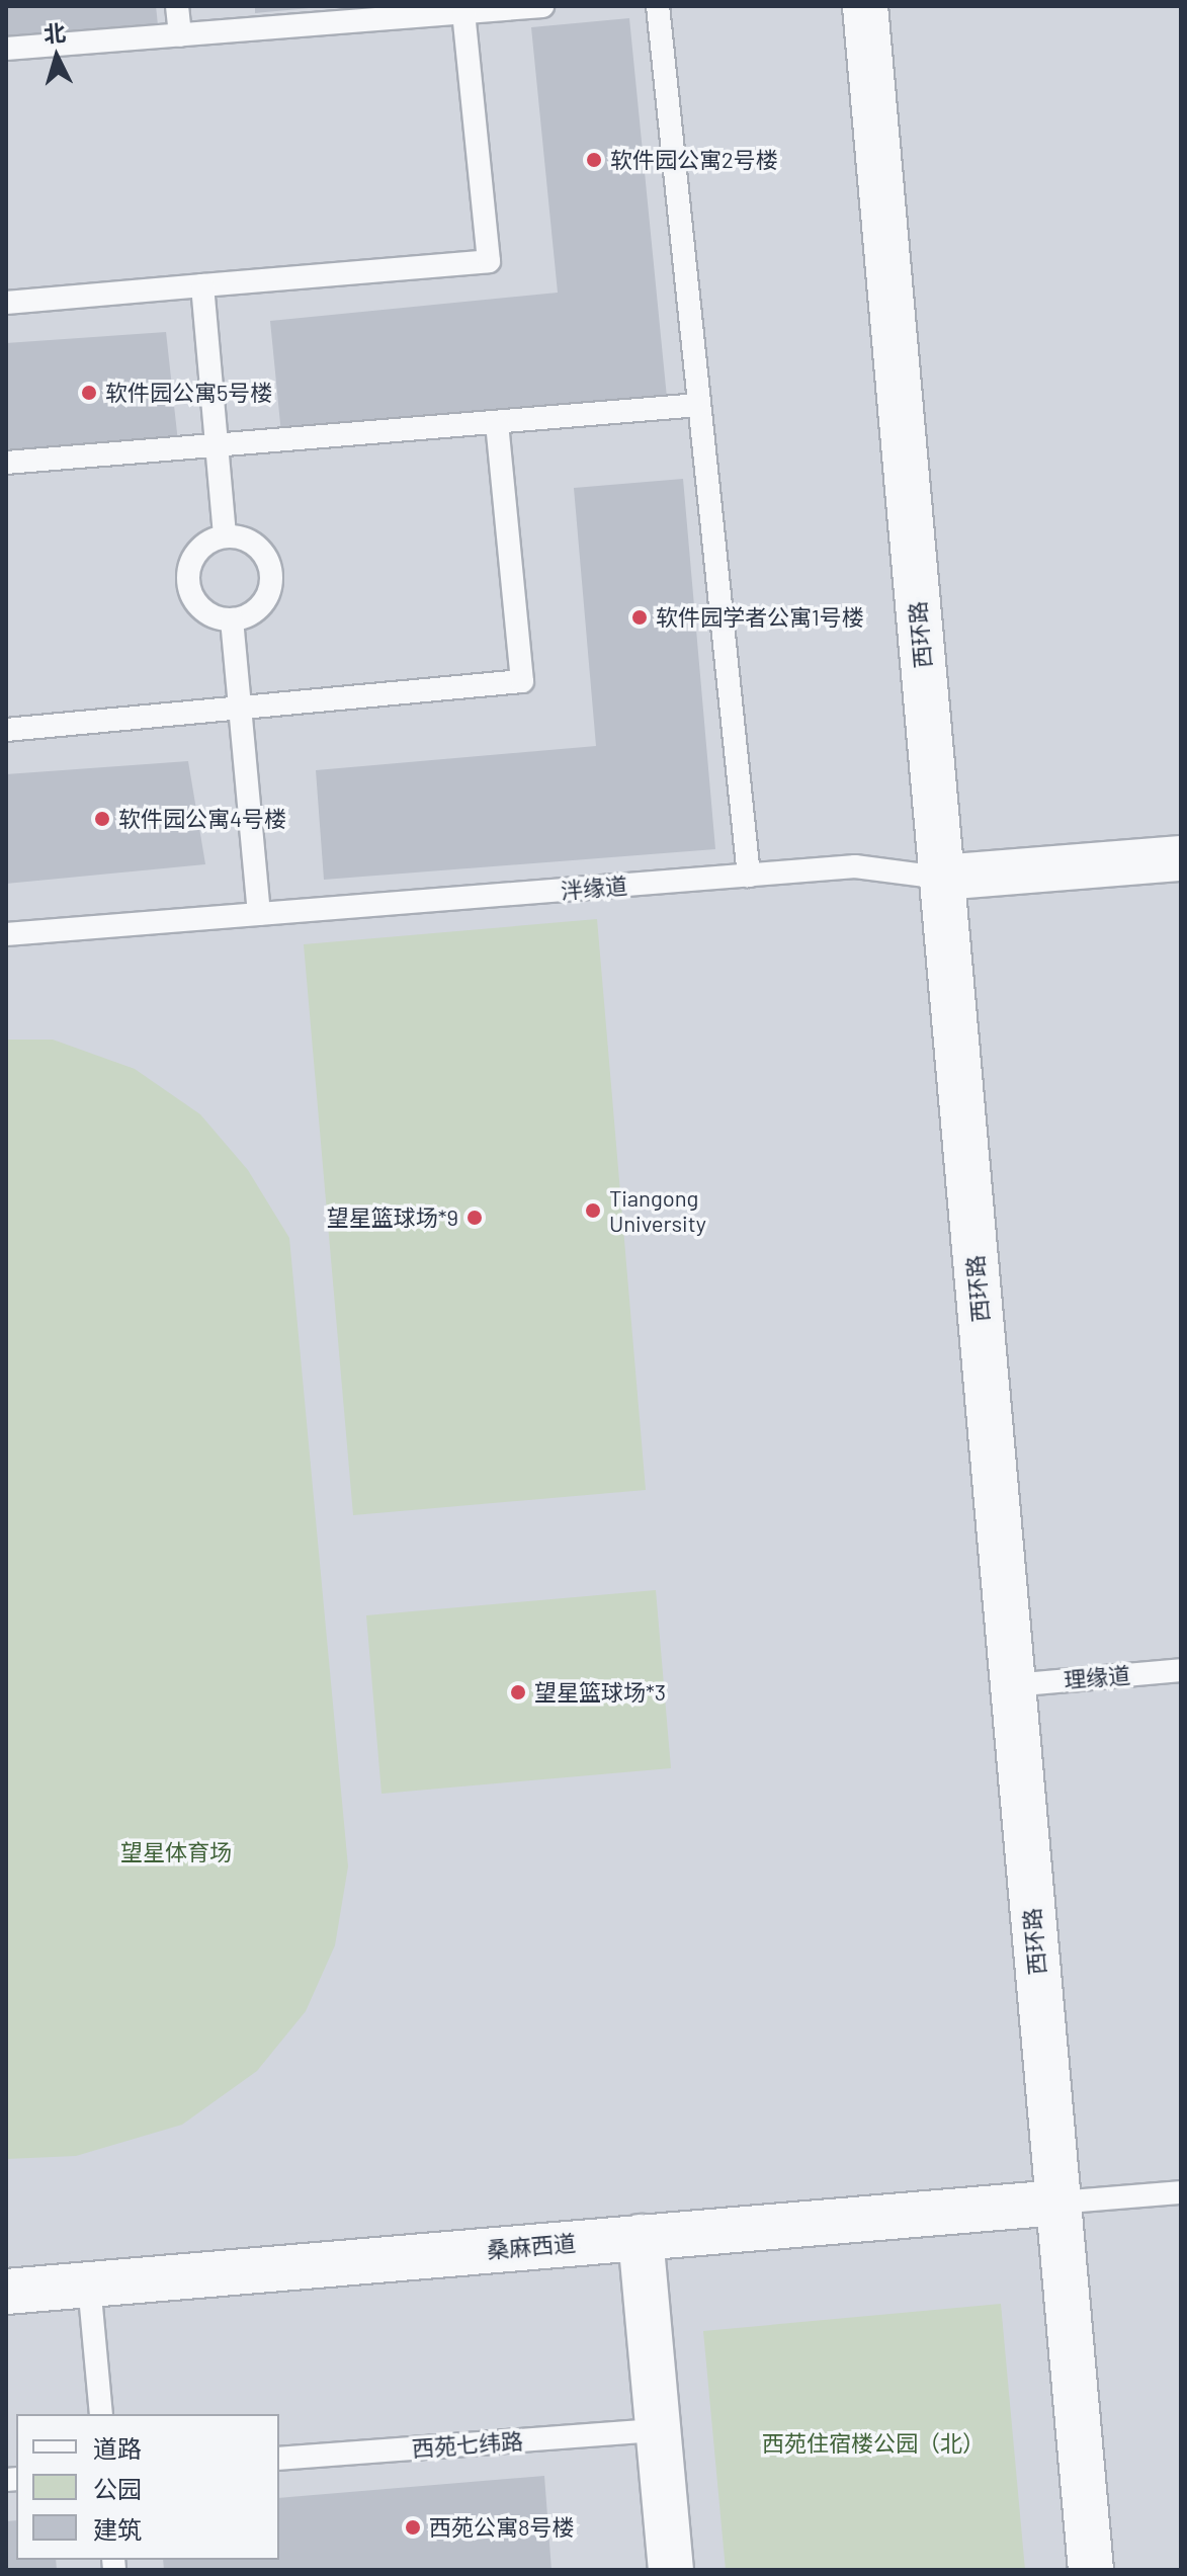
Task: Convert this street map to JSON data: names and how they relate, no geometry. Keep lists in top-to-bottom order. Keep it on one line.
{"streets":{"street":["西环路","泮缘道","桑麻西道"],"lane":["理缘道","西苑七纬路"]},"crossings":[["西环路","泮缘道"],["西环路","理缘道"],["西环路","桑麻西道"]],"parks":["望星体育场","西苑住宿楼公园（北）"],"places":["软件园公寓2号楼","软件园公寓5号楼","软件园学者公寓1号楼","软件园公寓4号楼","Tiangong University","望星篮球场*9","望星篮球场*3","西苑公寓8号楼"],"legend":["道路","公园","建筑"],"north":"top"}
